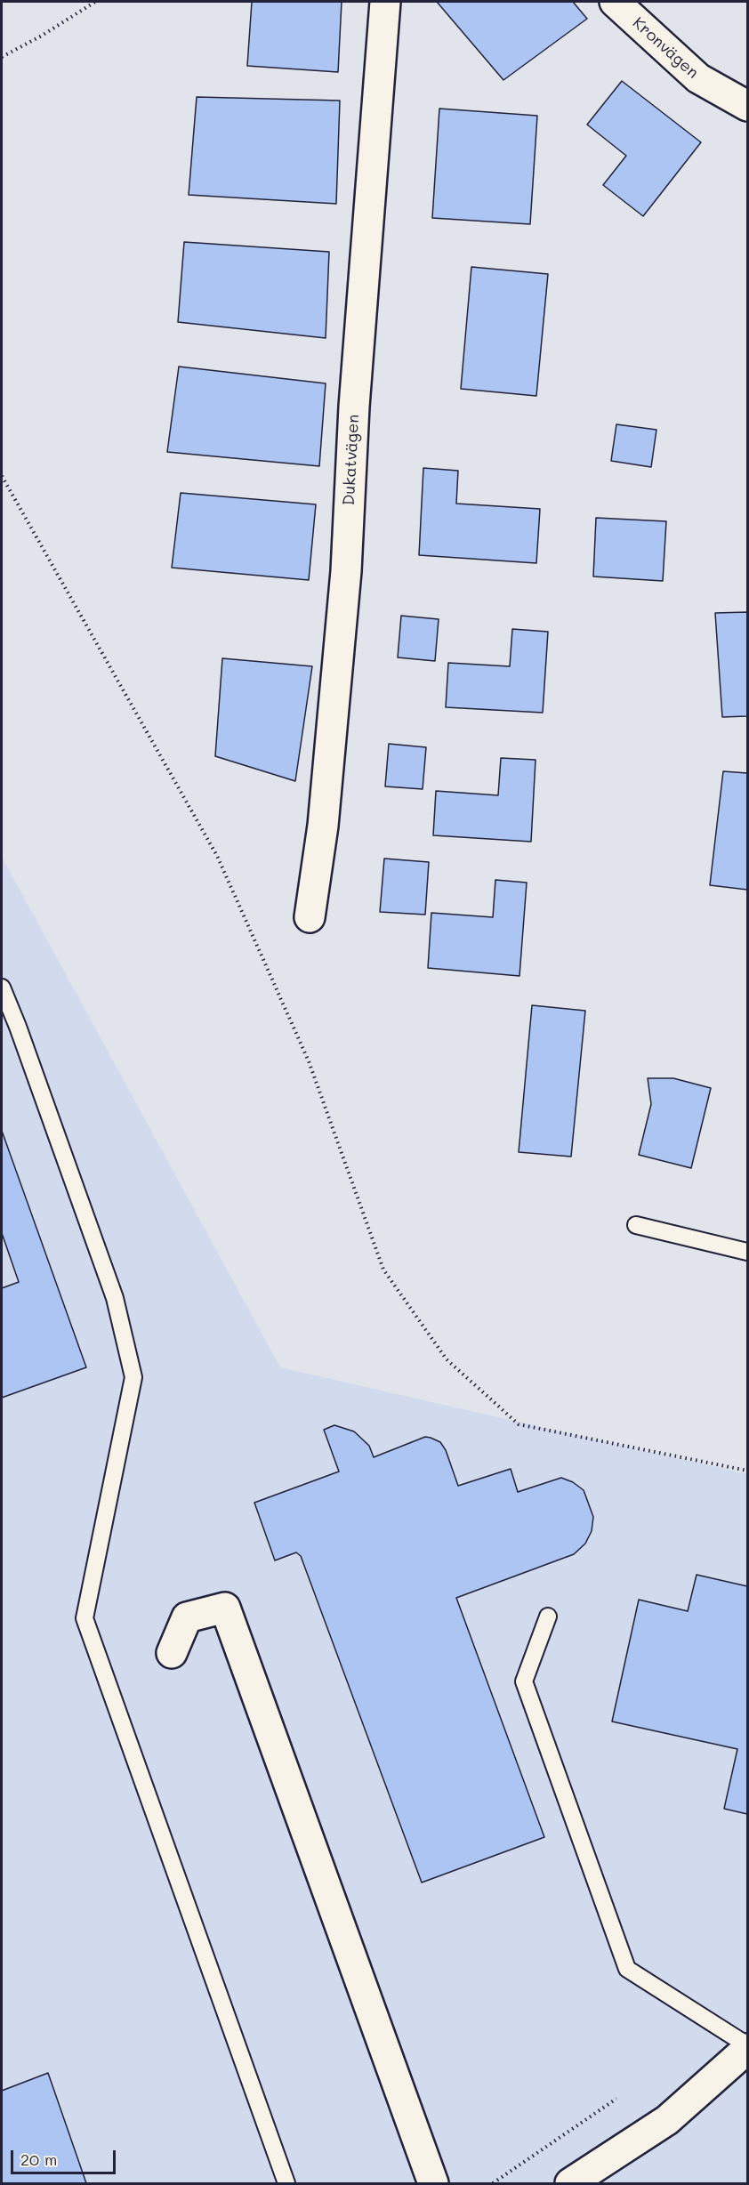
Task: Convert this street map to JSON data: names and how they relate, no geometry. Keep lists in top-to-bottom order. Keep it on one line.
{"streets":{"street":["Kronvägen","Dukatvägen"]},"scale_bar":"20 m"}
